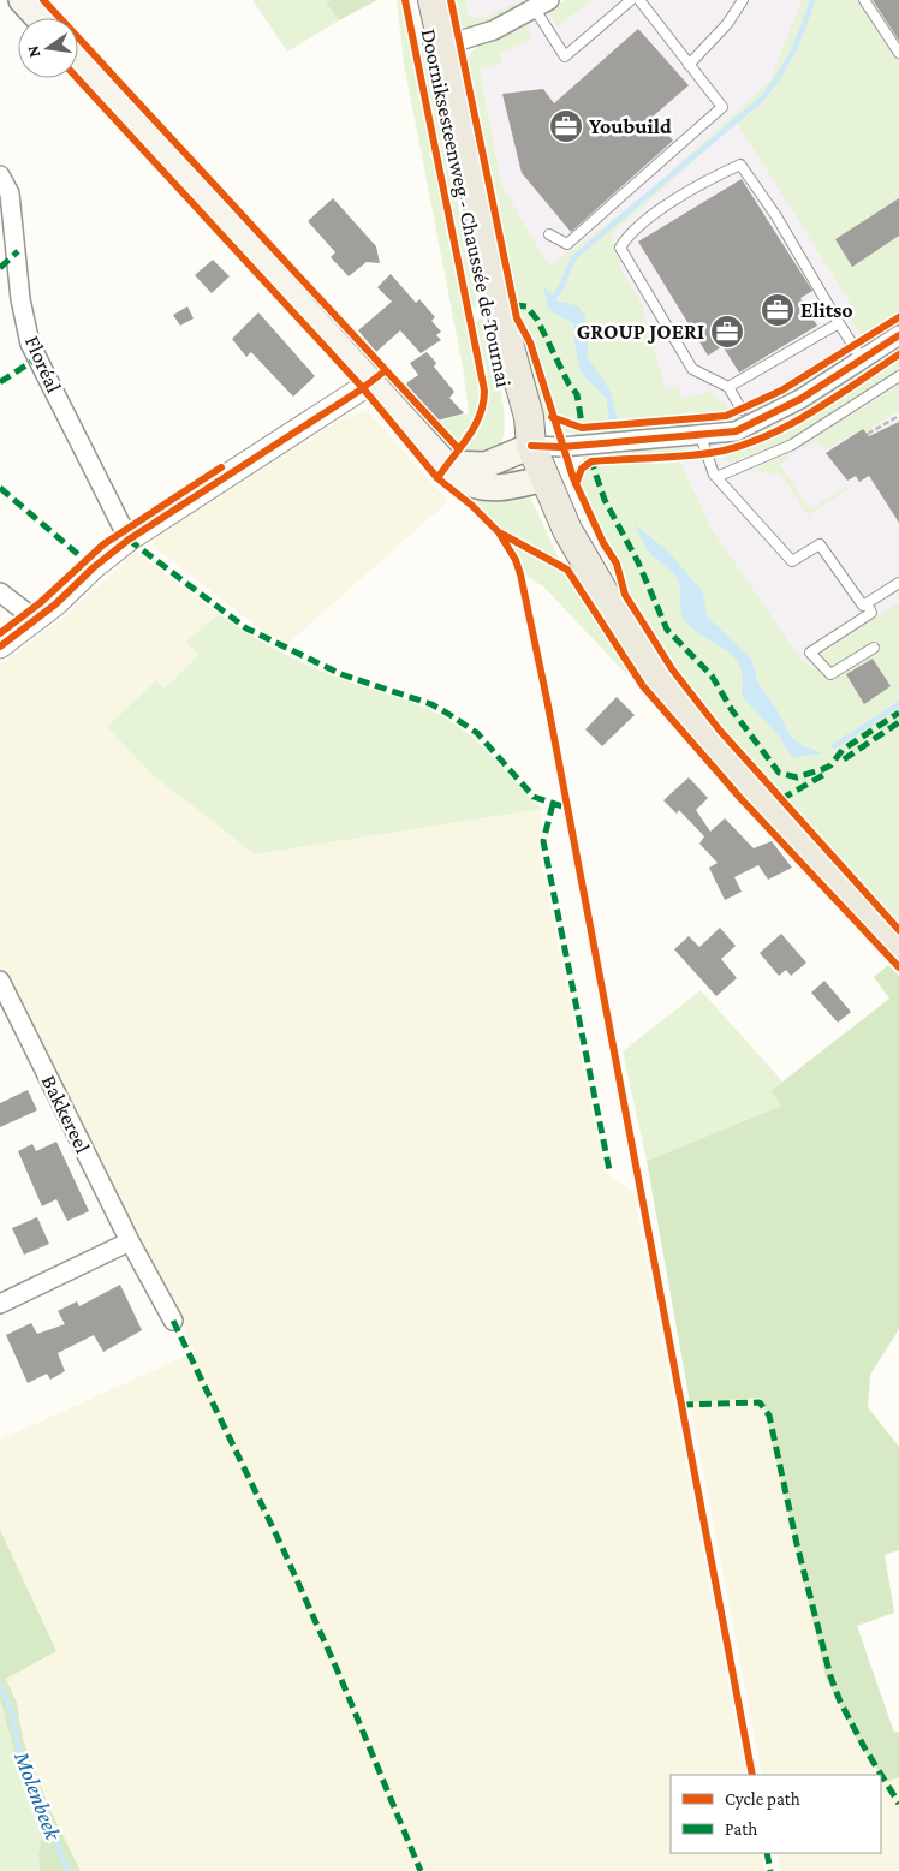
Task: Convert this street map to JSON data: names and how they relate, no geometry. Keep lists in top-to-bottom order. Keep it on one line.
{"streets":{"main road":["Doorniksesteenweg - Chaussée de Tournai"],"street":["Floréal","Bakkereel"]},"water":["Molenbeek"],"places":{"office":["Youbuild","Elitso","GROUP JOERI"]},"legend":["Cycle path","Path"],"north":"left"}
